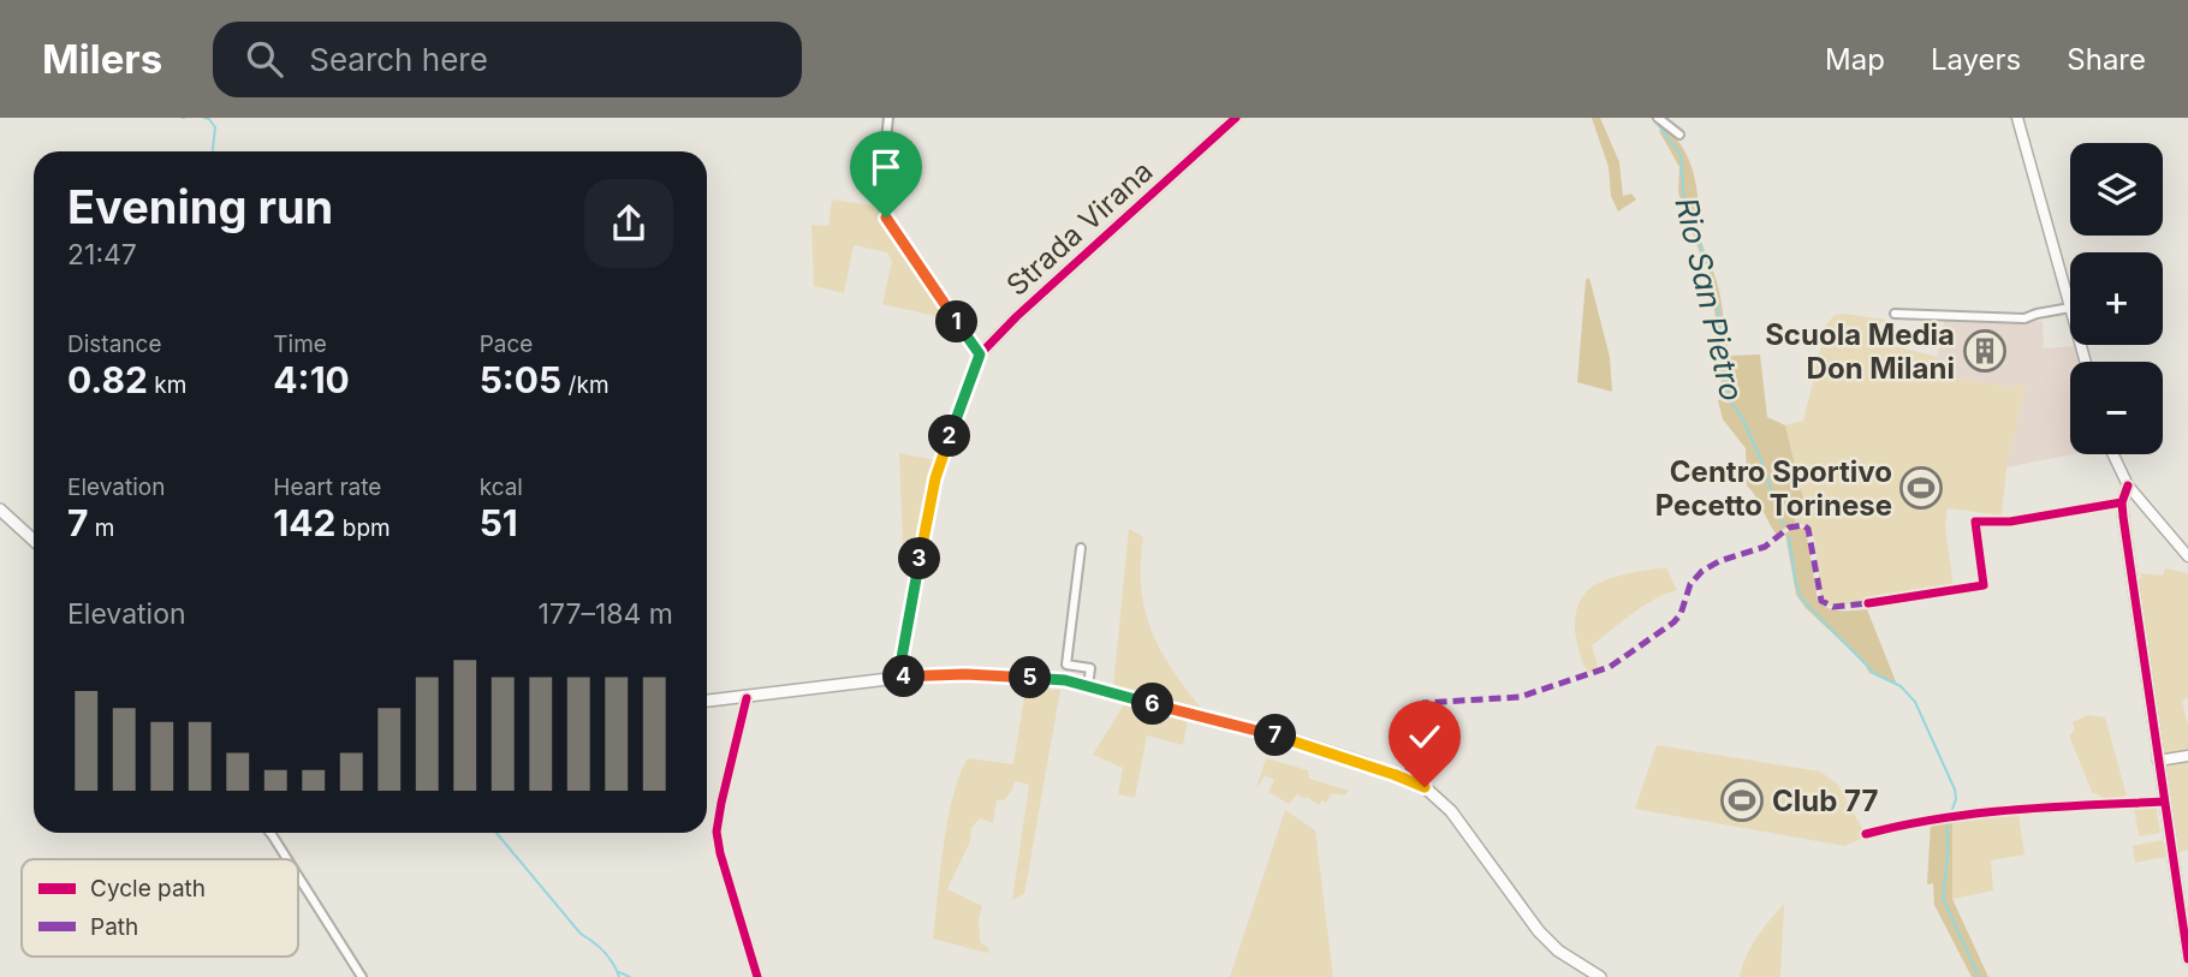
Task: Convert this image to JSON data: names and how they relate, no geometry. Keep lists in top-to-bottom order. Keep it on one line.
{"streets":{"street":["Strada Virana"]},"water":["Rio San Pietro"],"places":{"building":["Scuola Media Don Milani"],"sports":["Centro Sportivo Pecetto Torinese","Club 77"]},"legend":["Cycle path","Path"],"page":{"header":"Milers","search":"Search here","nav":["Map","Layers","Share"],"map_buttons":["+","−"],"heading":["Evening run","21:47"],"stats":[["Distance","0.82 km"],["Time","4:10"],["Pace","5:05 /km"],["Elevation","7 m"],["Heart rate","142 bpm"],["kcal","51"]],"pins":["1","2","3","4","5","6","7"],"chart":["Elevation","177–184 m"]}}
